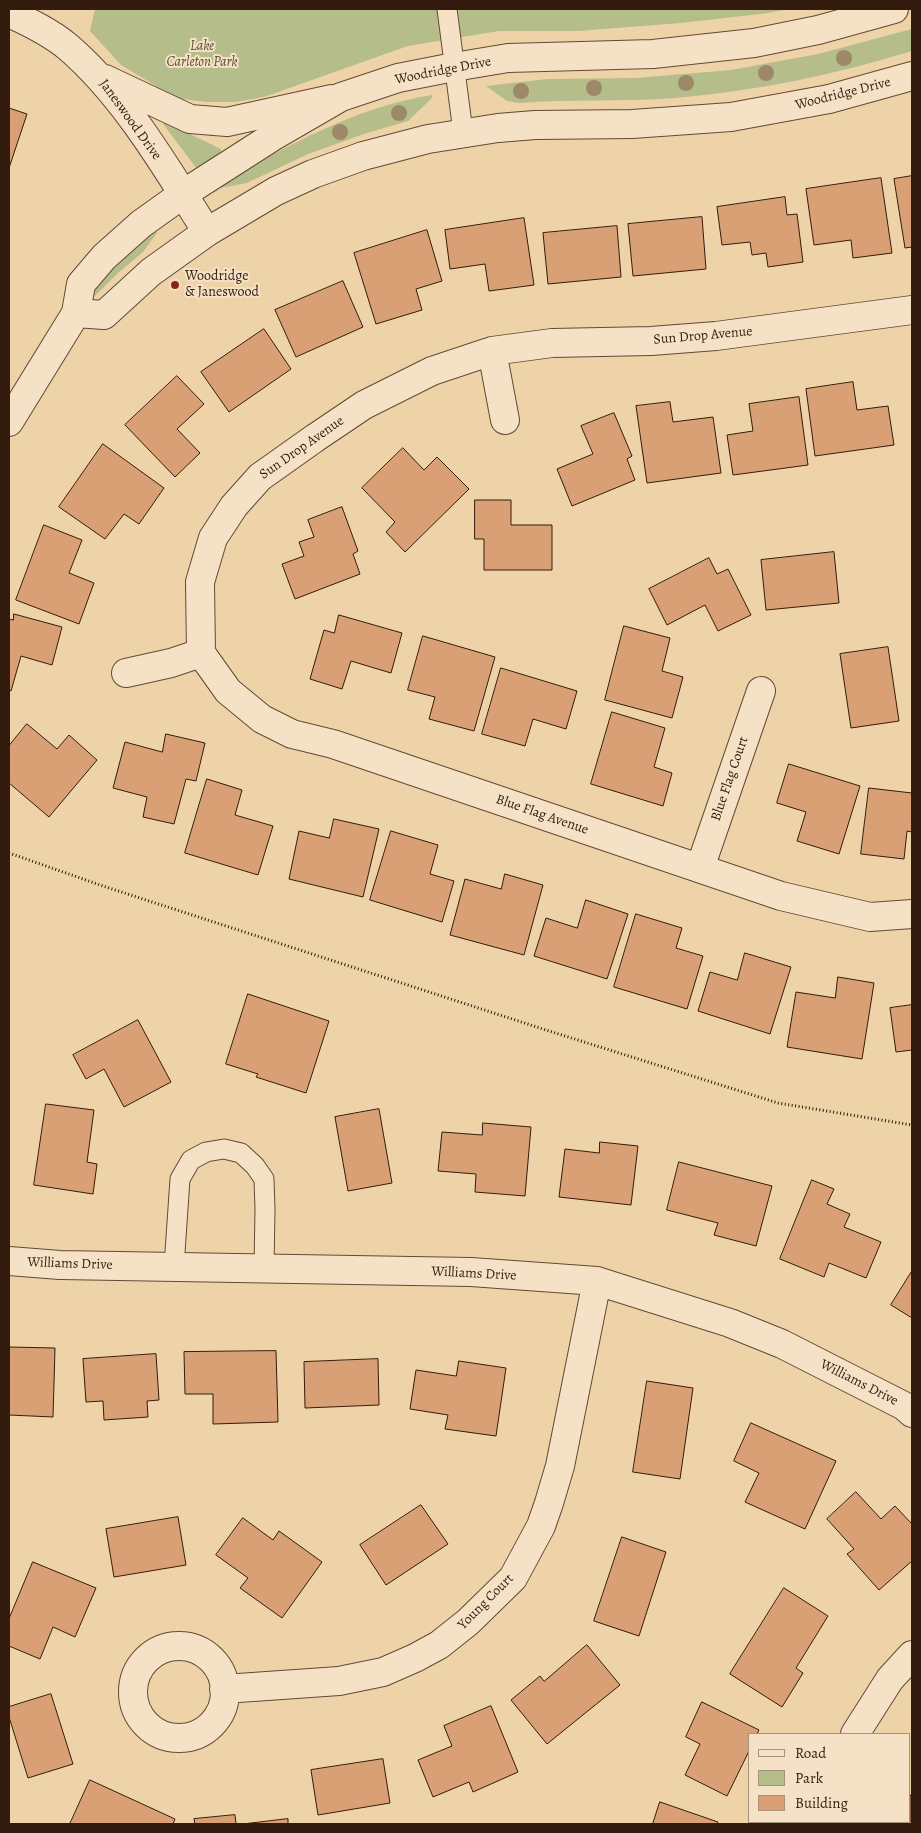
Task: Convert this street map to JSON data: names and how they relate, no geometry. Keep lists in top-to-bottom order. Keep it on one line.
{"streets":{"street":["Woodridge Drive","Janeswood Drive","Sun Drop Avenue","Blue Flag Court","Blue Flag Avenue","Williams Drive","Young Court"]},"crossings":[["Woodridge Drive","Janeswood Drive"],["Sun Drop Avenue","Blue Flag Avenue"],["Blue Flag Court","Blue Flag Avenue"],["Williams Drive","Young Court"]],"parks":["Lake Carleton Park"],"places":["Woodridge & Janeswood"],"legend":["Road","Park","Building"]}
